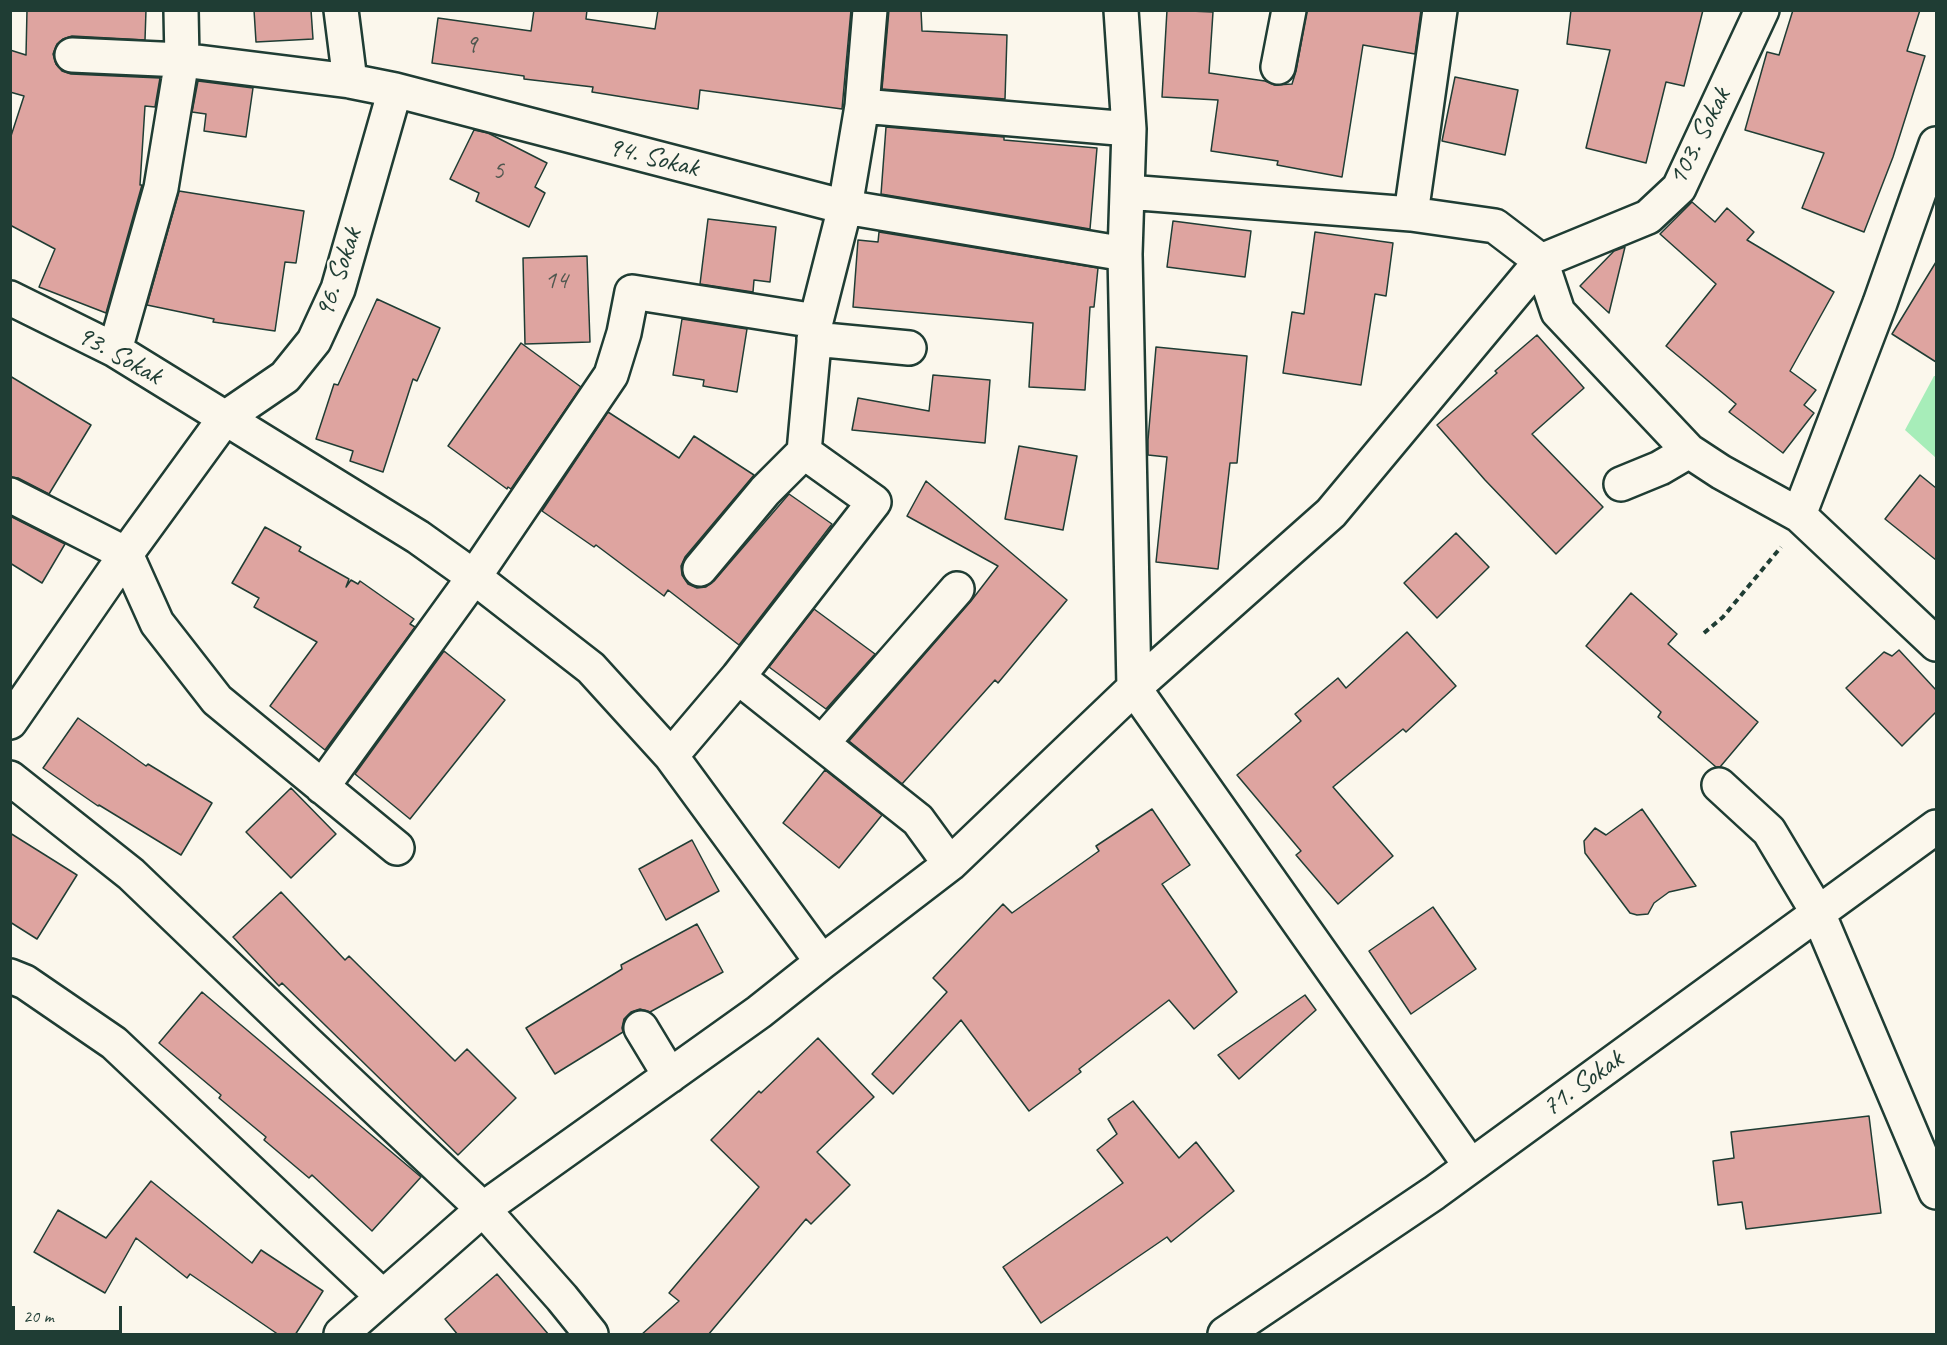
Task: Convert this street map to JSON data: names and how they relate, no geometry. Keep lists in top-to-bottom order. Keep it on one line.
{"streets":{"street":["103. Sokak","94. Sokak","96. Sokak","93. Sokak","71. Sokak"]},"crossings":[["94. Sokak","96. Sokak"],["96. Sokak","93. Sokak"]],"house_numbers":["9","5","14"],"scale_bar":"20 m"}
